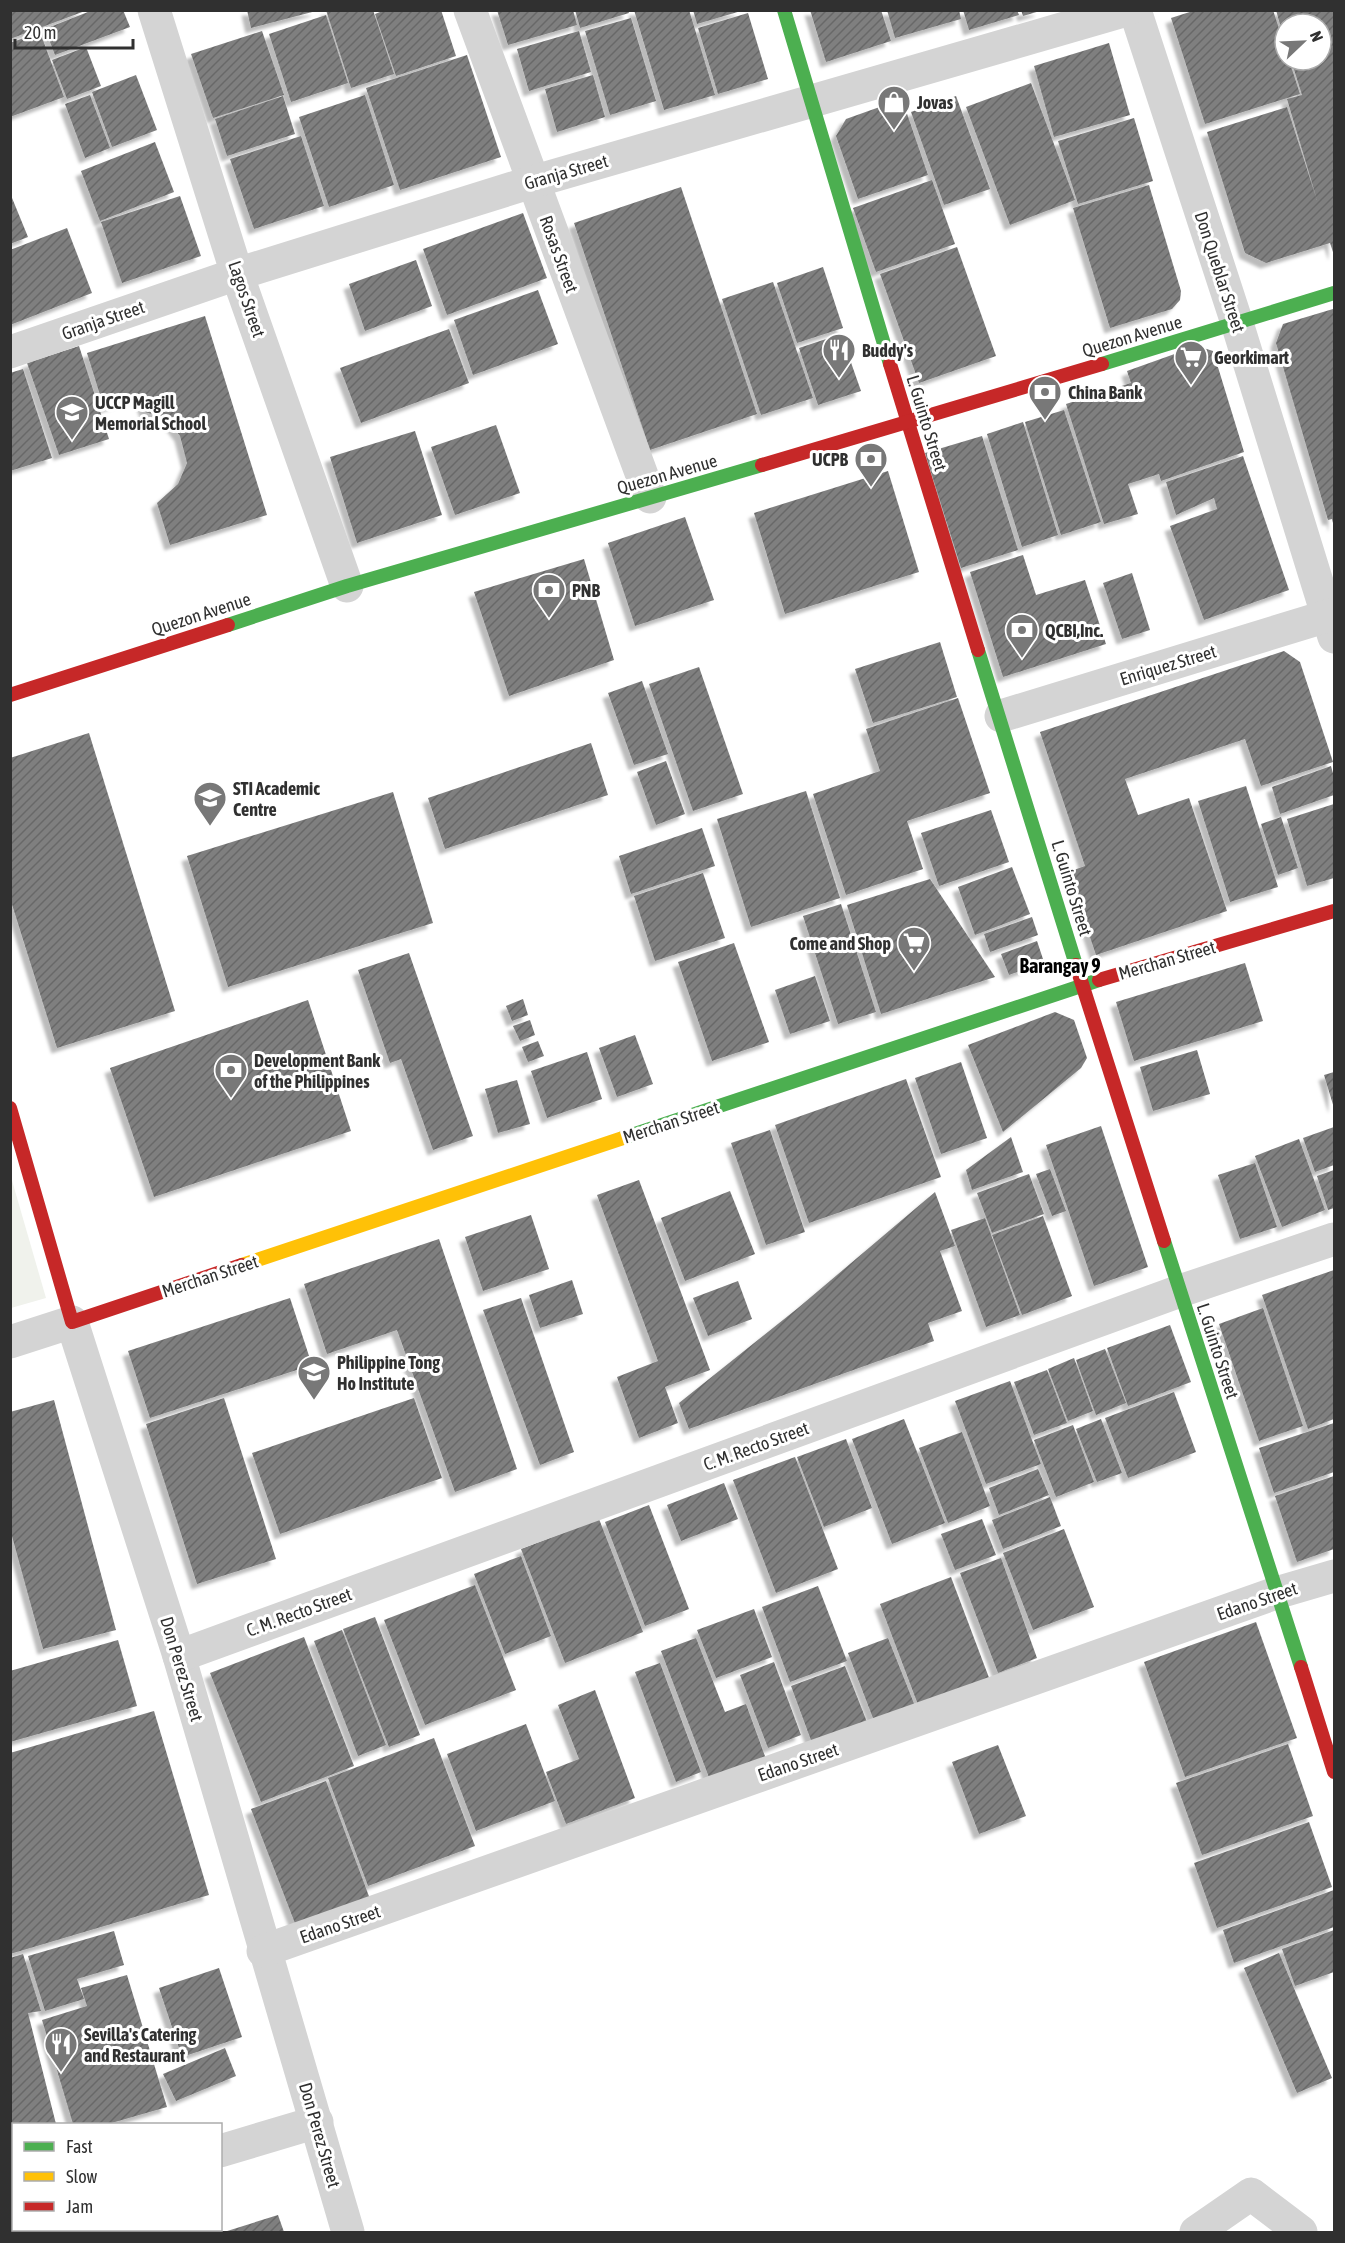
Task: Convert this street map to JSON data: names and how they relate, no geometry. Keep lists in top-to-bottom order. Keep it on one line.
{"streets":{"main road":["Quezon Avenue","L. Guinto Street","Merchan Street","Don Perez Street"],"street":["Granja Street","Rosas Street","Don Queblar Street","Lagos Street","Enriquez Street","C. M. Recto Street","Edano Street"]},"crossings":[["Granja Street","Rosas Street"],["Granja Street","Lagos Street"],["Granja Street","L. Guinto Street"],["Rosas Street","Quezon Avenue"],["Don Queblar Street","Quezon Avenue"],["Don Queblar Street","Enriquez Street"],["Lagos Street","Quezon Avenue"],["Quezon Avenue","L. Guinto Street"],["L. Guinto Street","Enriquez Street"],["L. Guinto Street","Merchan Street"],["L. Guinto Street","C. M. Recto Street"],["L. Guinto Street","Edano Street"],["Merchan Street","Don Perez Street"],["C. M. Recto Street","Don Perez Street"],["Edano Street","Don Perez Street"]],"districts":["Barangay 9"],"places":{"shop":["Jovas"],"restaurant":["Buddy's","Sevilla's Catering and Restaurant"],"supermarket":["Georkimart","Come and Shop"],"bank":["China Bank","UCPB","PNB","QCBI,Inc.","Development Bank of the Philippines"],"school or university":["UCCP Magill Memorial School","STI Academic Centre","Philippine Tong Ho Institute"]},"legend":["Fast","Slow","Jam"],"scale_bar":"20 m","north":"top right"}
